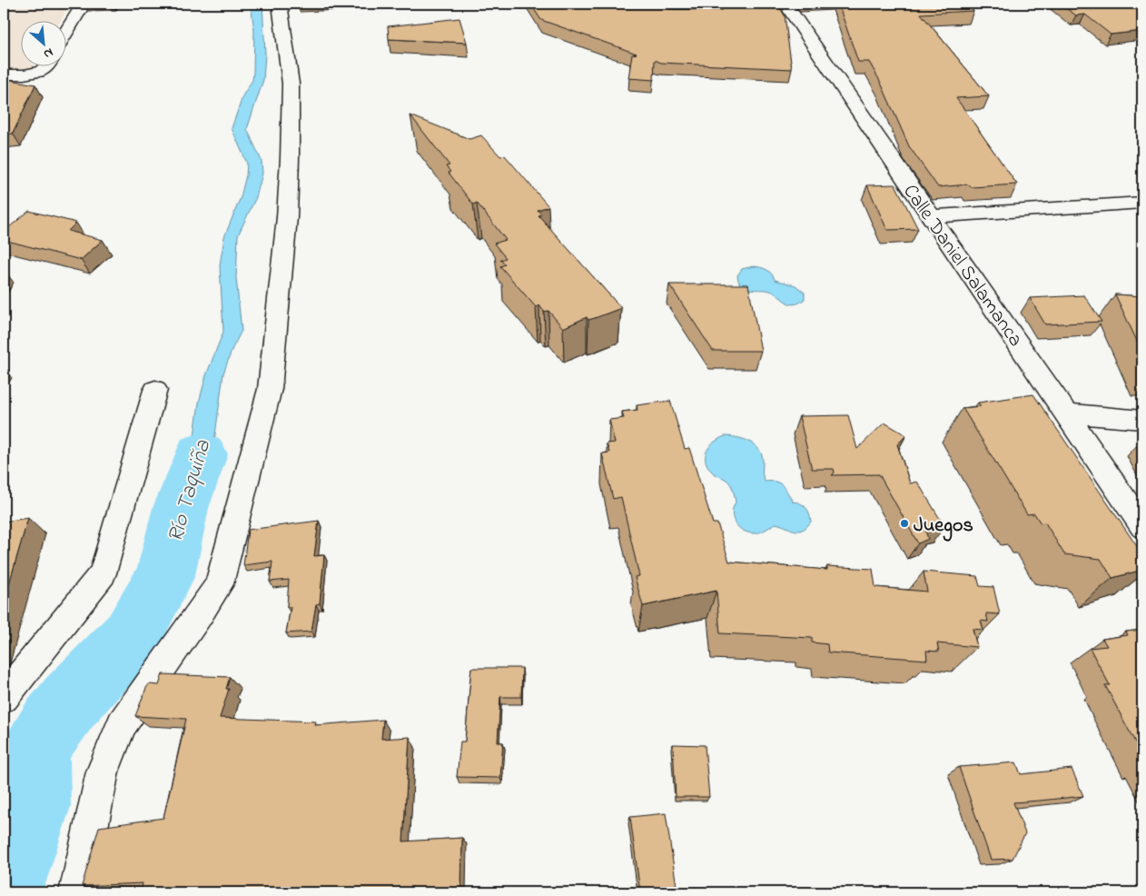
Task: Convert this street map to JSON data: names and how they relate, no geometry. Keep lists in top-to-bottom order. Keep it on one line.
{"streets":{"street":["Calle Daniel Salamanca"]},"water":["Río Taquiña"],"places":["Juegos"],"north":"bottom right"}
